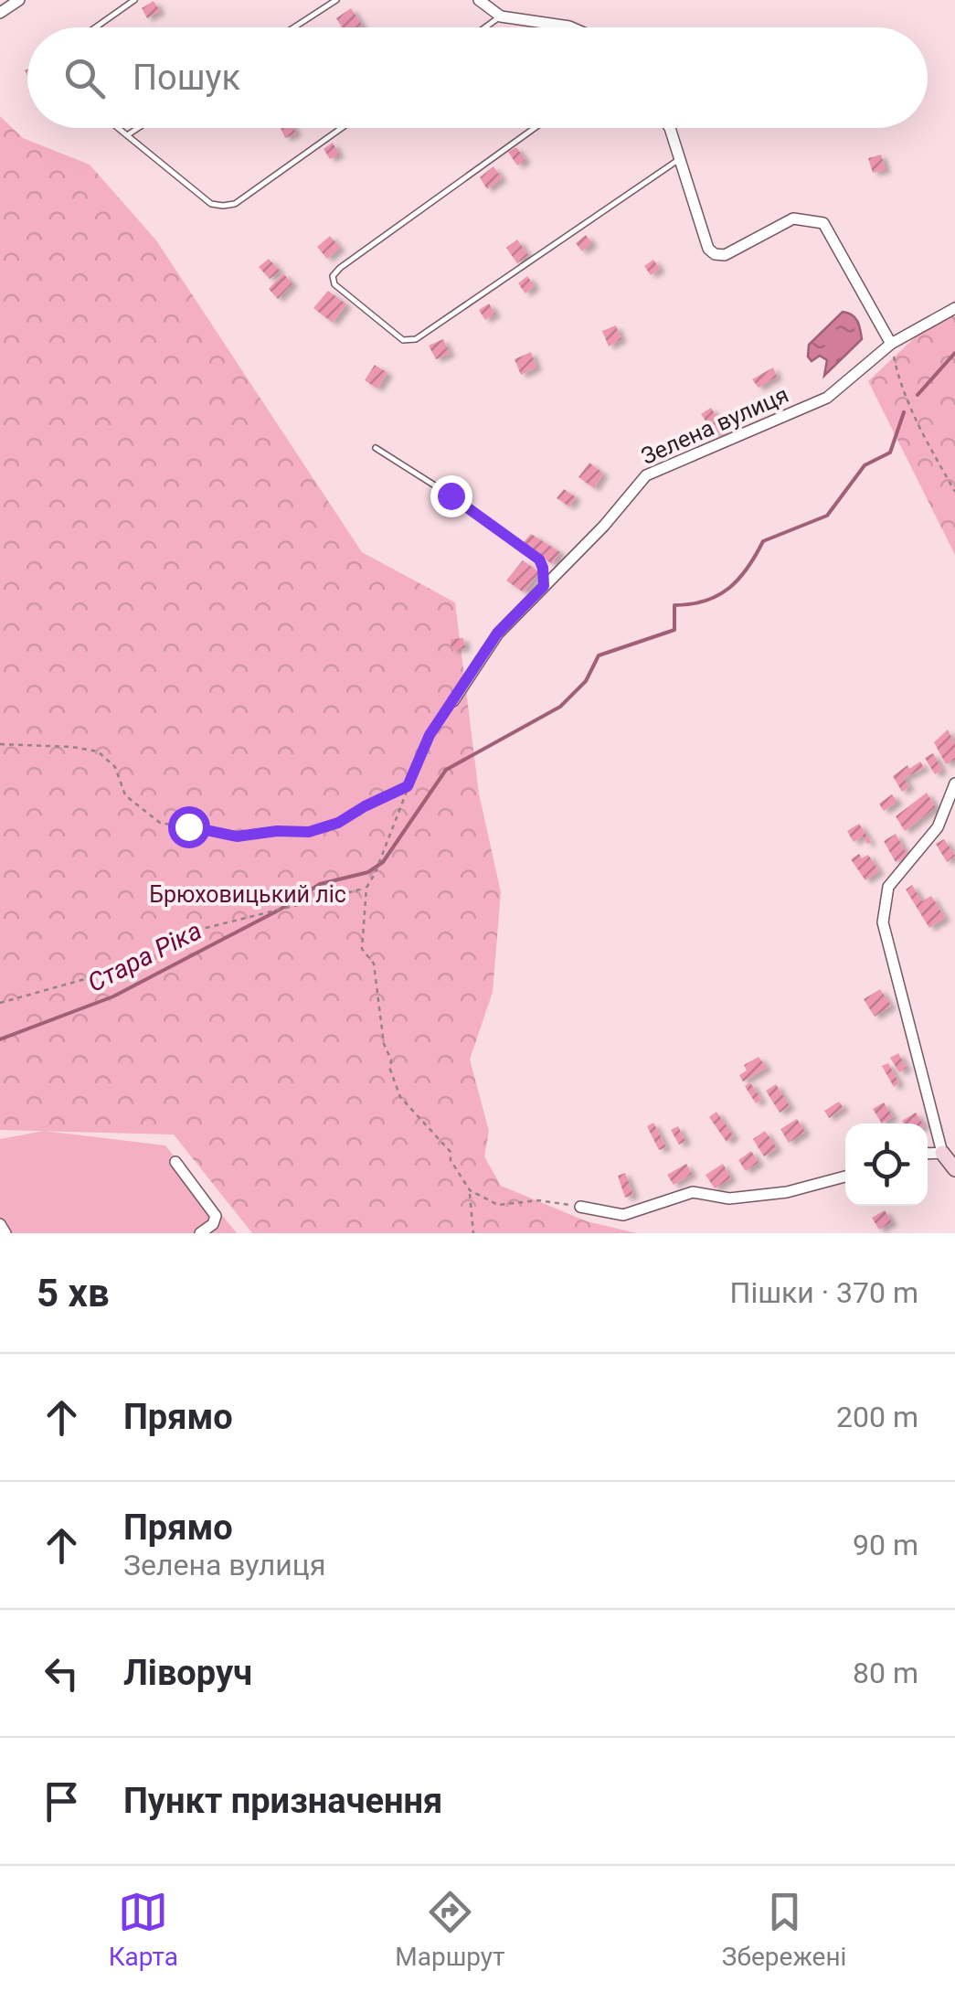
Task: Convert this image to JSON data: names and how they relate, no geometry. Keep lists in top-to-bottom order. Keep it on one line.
{"streets":{"street":["Зелена вулиця"]},"water":["Стара Ріка"],"parks":["Брюховицький ліс"],"page":{"search":"Пошук","heading":["5 хв","Пішки · 370 m"],"list":[["Прямо","200 m"],["Прямо","Зелена вулиця","90 m"],["Ліворуч","80 m"],"Пункт призначення"],"nav":["Карта","Маршрут","Збережені"]}}
